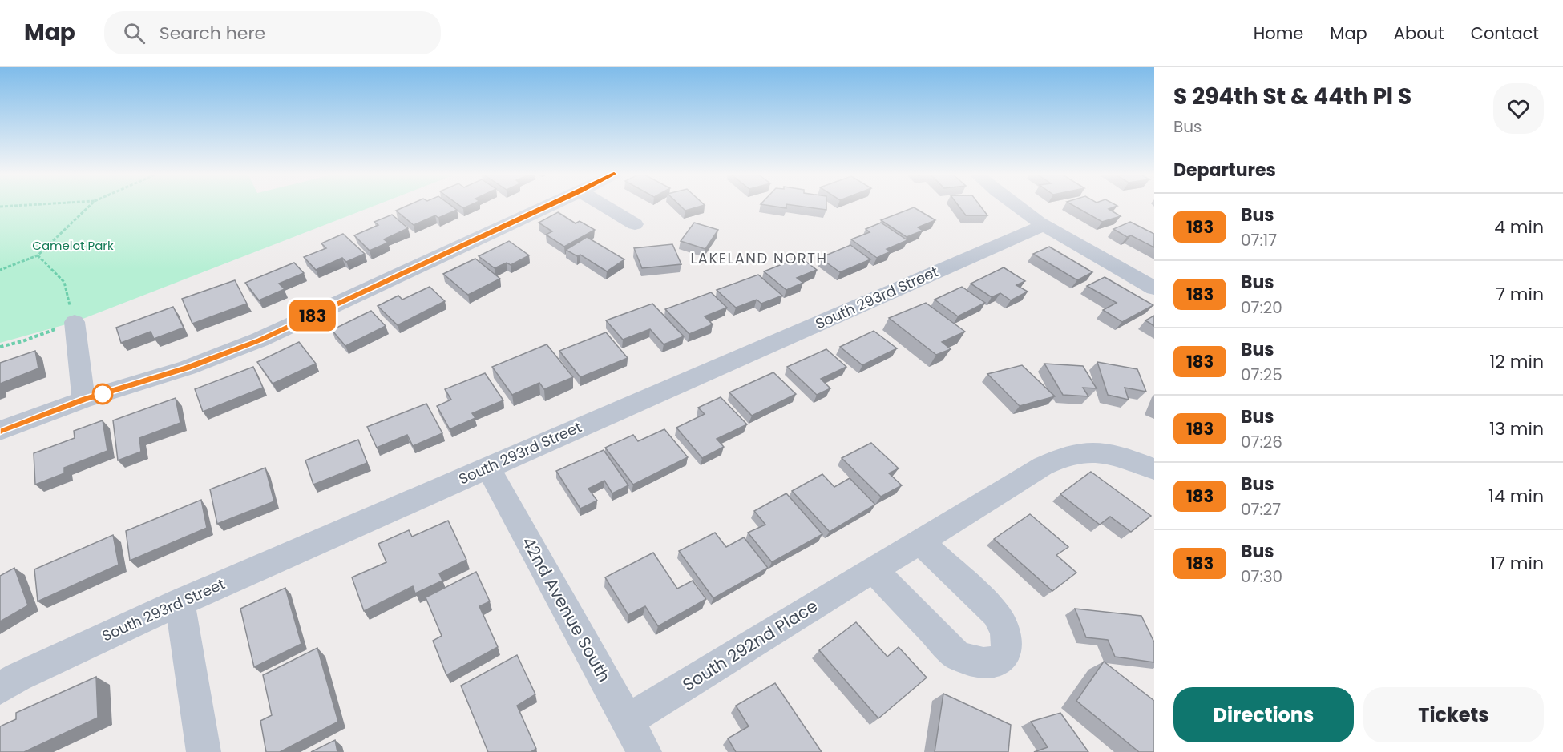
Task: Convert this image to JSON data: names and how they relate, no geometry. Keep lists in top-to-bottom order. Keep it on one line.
{"streets":{"street":["South 293rd Street","42nd Avenue South","South 292nd Place"]},"crossings":[["South 293rd Street","42nd Avenue South"],["42nd Avenue South","South 292nd Place"]],"districts":["LAKELAND NORTH"],"parks":["Camelot Park"],"lines":["bus line 183"],"page":{"header":"Map","search":"Search here","nav":["Home","Map","About","Contact"],"on_map":"183","heading":[["S 294th St & 44th Pl S","Bus"],"Departures"],"list":[{"mark":"183","name":"Bus","note":"07:17","value":"4 min"},{"mark":"183","name":"Bus","note":"07:20","value":"7 min"},{"mark":"183","name":"Bus","note":"07:25","value":"12 min"},{"mark":"183","name":"Bus","note":"07:26","value":"13 min"},{"mark":"183","name":"Bus","note":"07:27","value":"14 min"},{"mark":"183","name":"Bus","note":"07:30","value":"17 min"}],"buttons":["Directions","Tickets"]}}
